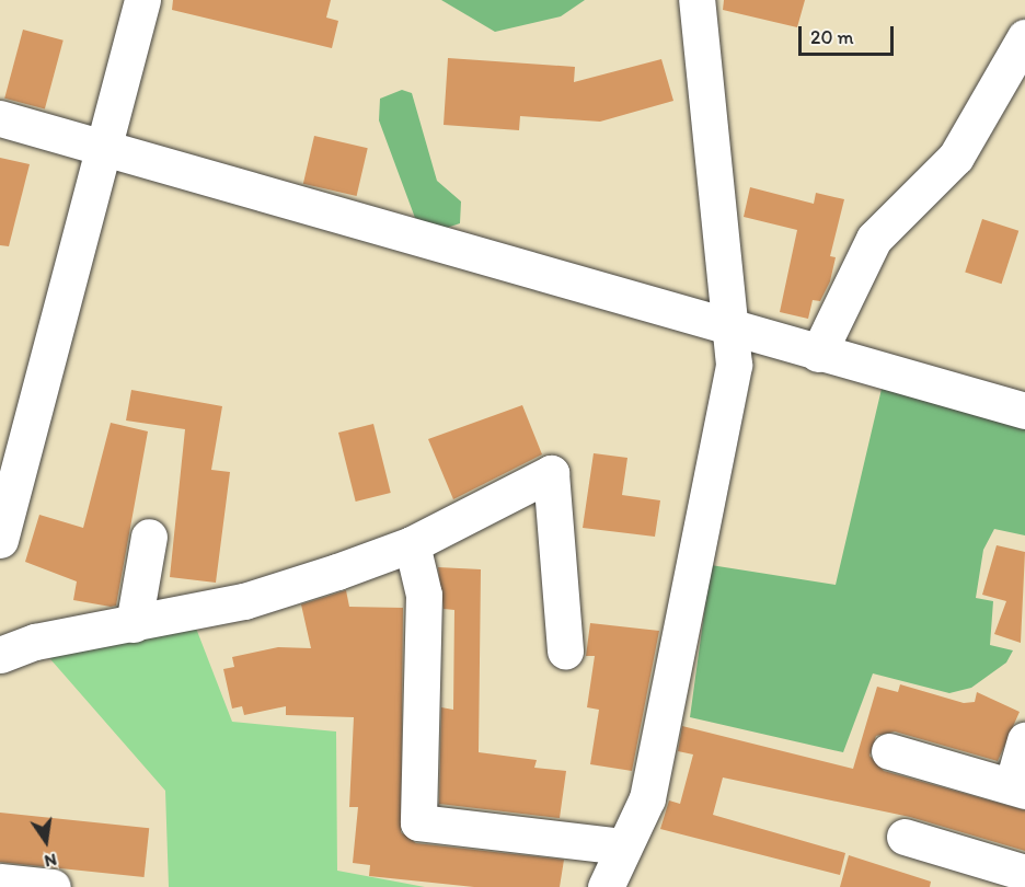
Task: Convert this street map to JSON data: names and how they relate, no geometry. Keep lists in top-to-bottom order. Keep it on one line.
{"scale_bar":"20 m","north":"bottom"}
